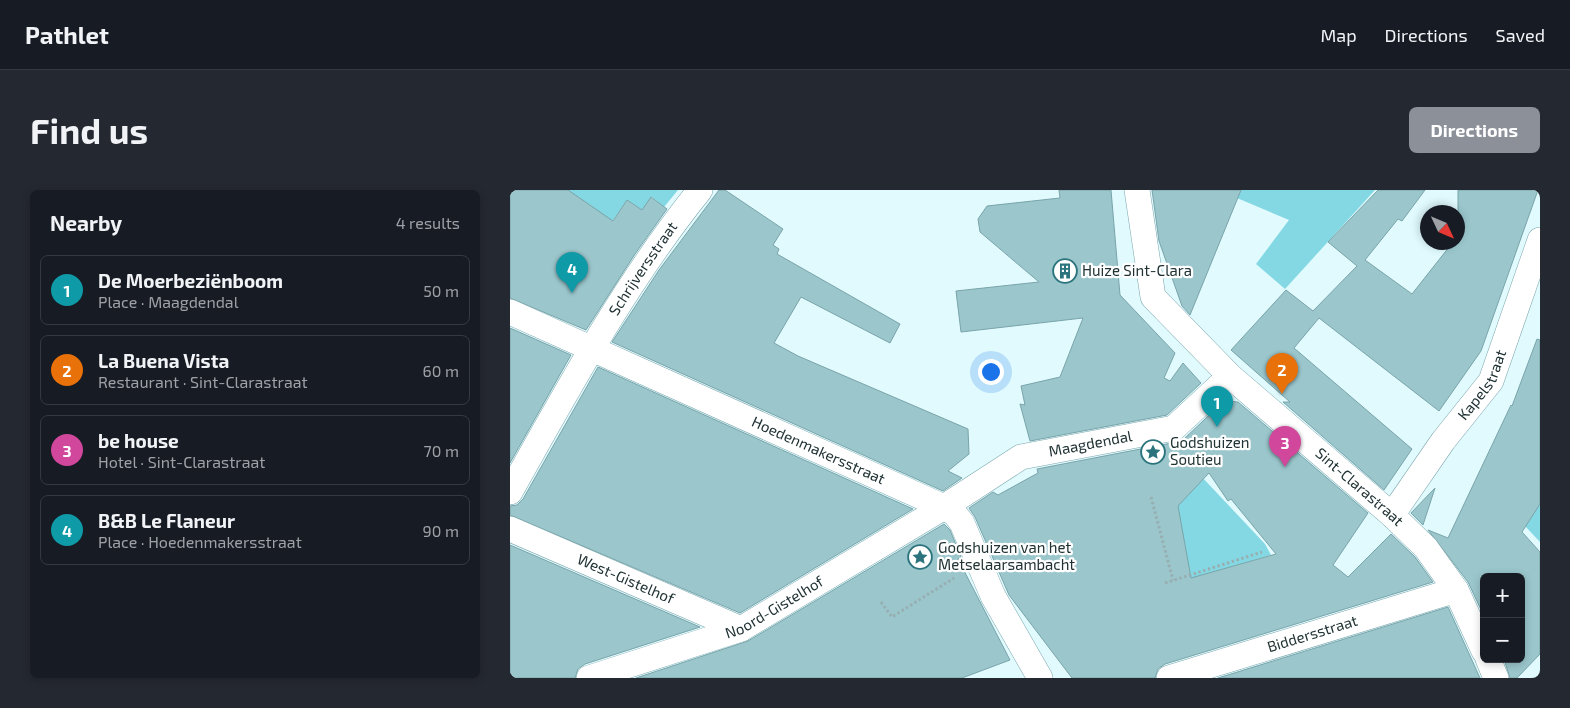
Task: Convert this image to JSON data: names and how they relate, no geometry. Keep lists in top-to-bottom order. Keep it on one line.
{"streets":{"street":["Schrijversstraat","Kapelstraat","Maagdendal","Hoedenmakersstraat","Sint-Clarastraat","West-Gistelhof","Noord-Gistelhof","Biddersstraat"]},"crossings":[["Schrijversstraat","Hoedenmakersstraat"],["Kapelstraat","Sint-Clarastraat"],["Maagdendal","Hoedenmakersstraat"],["Maagdendal","Sint-Clarastraat"],["Maagdendal","Noord-Gistelhof"],["Hoedenmakersstraat","Noord-Gistelhof"],["Sint-Clarastraat","Biddersstraat"],["West-Gistelhof","Noord-Gistelhof"]],"places":{"building":["Huize Sint-Clara"],"place":["Godshuizen Soutieu","Godshuizen van het Metselaarsambacht"]},"north":"bottom right","page":{"header":"Pathlet","nav":["Map","Directions","Saved"],"buttons":"Directions","title":"Find us","heading":["Nearby","4 results"],"pins":["4","2","1","3"],"list":[{"mark":"1","name":"De Moerbeziënboom","note":"Place · Maagdendal","value":"50 m"},{"mark":"2","name":"La Buena Vista","note":"Restaurant · Sint-Clarastraat","value":"60 m"},{"mark":"3","name":"be house","note":"Hotel · Sint-Clarastraat","value":"70 m"},{"mark":"4","name":"B&B Le Flaneur","note":"Place · Hoedenmakersstraat","value":"90 m"}],"map_buttons":["+","−"]}}
